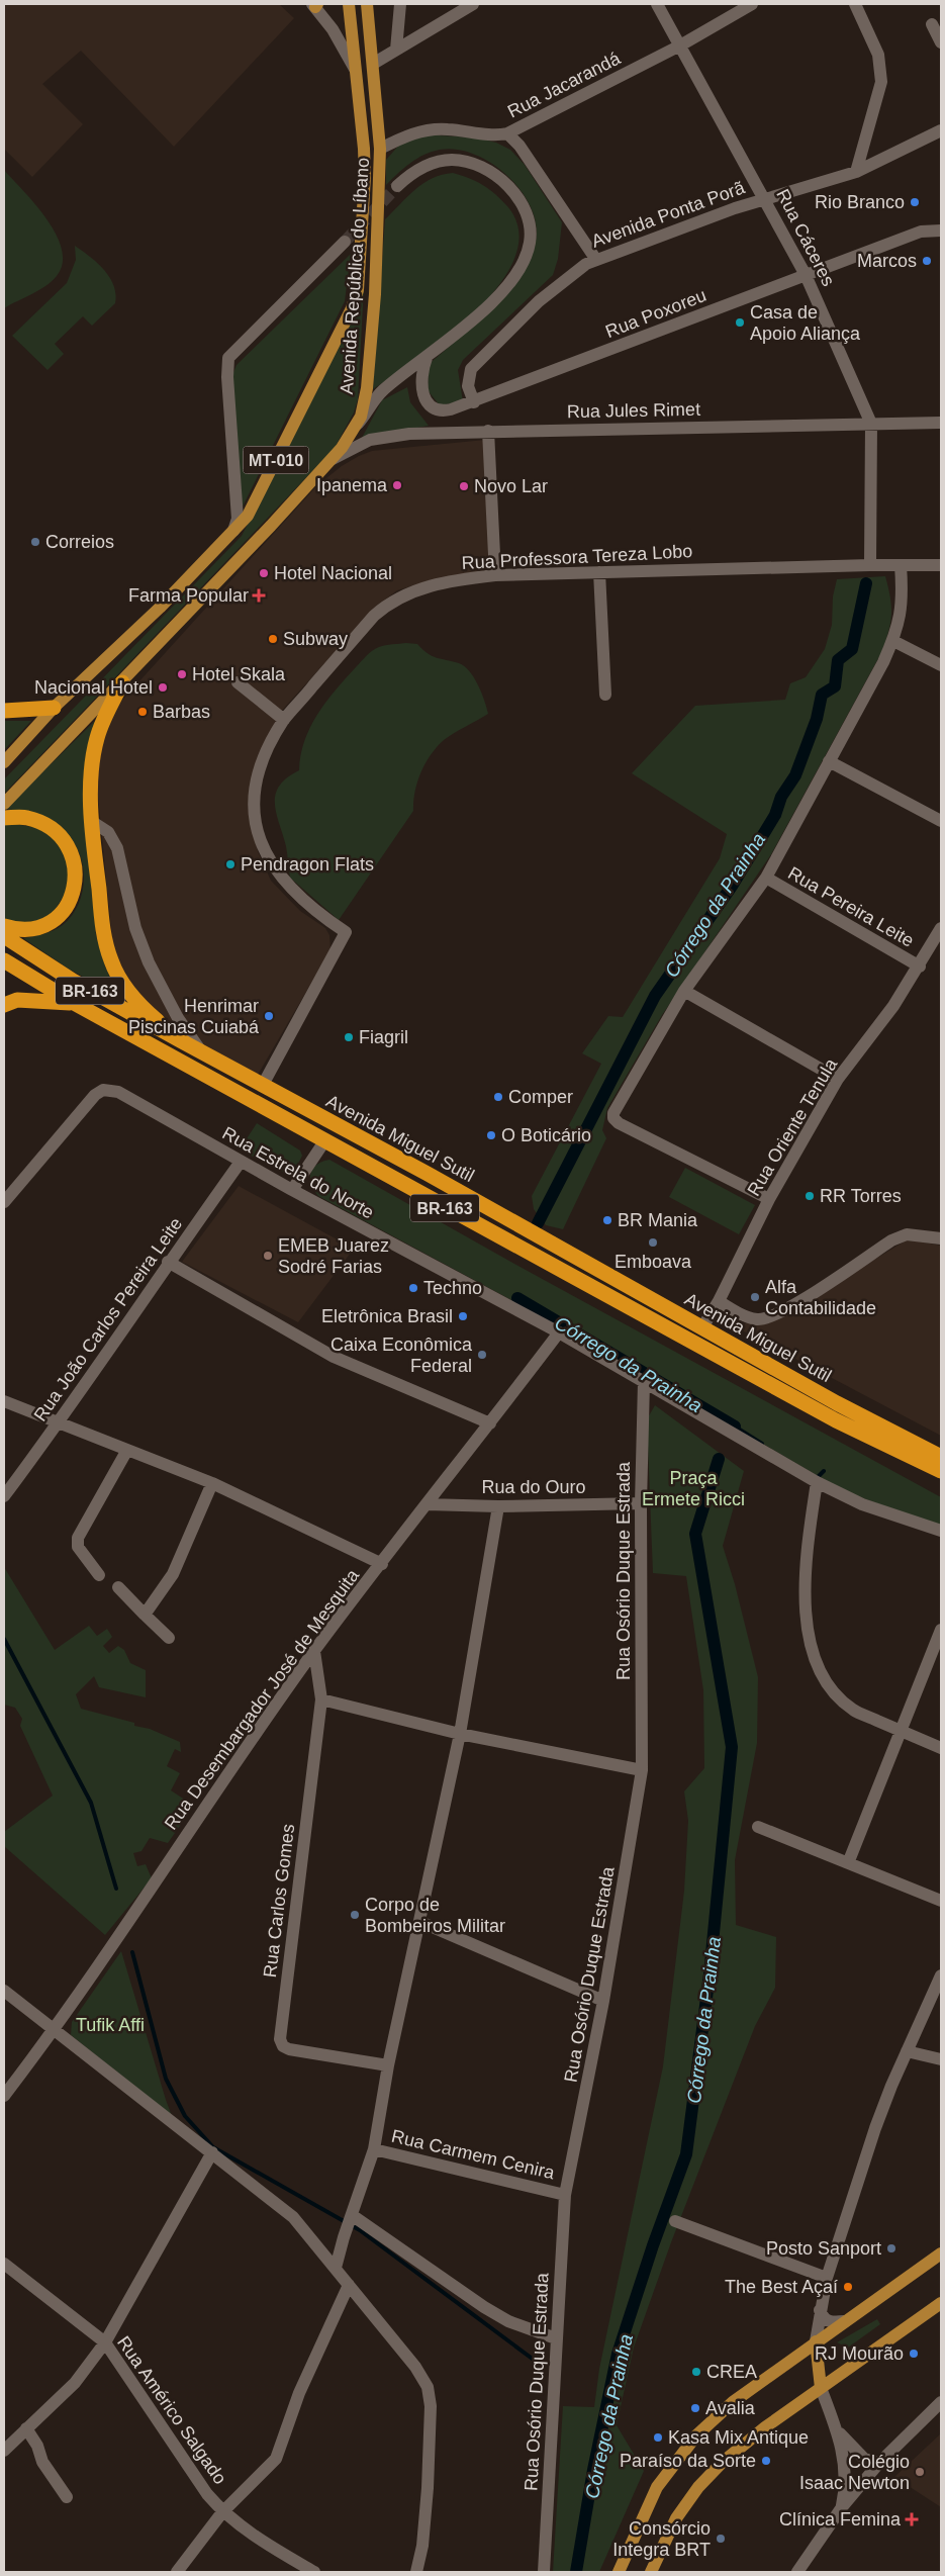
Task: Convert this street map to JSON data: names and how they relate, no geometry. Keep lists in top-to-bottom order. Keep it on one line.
{"streets":{"highway":["BR-163","Avenida Miguel Sutil"],"main road":["Avenida República do Líbano","MT-010"],"street":["Rua Jacarandá","Avenida Ponta Porã","Rua Cáceres","Rua Poxoreu","Rua Jules Rimet","Rua Professora Tereza Lobo","Rua Pereira Leite","Rua Oriente Tenula","Rua Estrela do Norte","Rua João Carlos Pereira Leite","Rua do Ouro","Rua Osório Duque Estrada","Rua Desembargador José de Mesquita","Rua Carlos Gomes","Rua Carmem Cenira","Rua Américo Salgado"]},"crossings":[["Rua Jacarandá","Rua Cáceres"],["Rua Jacarandá","Avenida República do Líbano"],["Avenida Ponta Porã","Rua Cáceres"],["Avenida Ponta Porã","Rua Poxoreu"],["Rua Cáceres","Rua Poxoreu"],["Rua Cáceres","Rua Jules Rimet"],["Rua Cáceres","Rua Professora Tereza Lobo"],["Avenida República do Líbano","Rua Jules Rimet"],["Rua Professora Tereza Lobo","Avenida Miguel Sutil"],["Rua Pereira Leite","Rua Oriente Tenula"],["Rua Oriente Tenula","Avenida Miguel Sutil"],["Rua Estrela do Norte","Rua João Carlos Pereira Leite"],["Rua Estrela do Norte","Rua Osório Duque Estrada"],["Rua Estrela do Norte","Rua Desembargador José de Mesquita"],["Rua do Ouro","Rua Osório Duque Estrada"],["Rua do Ouro","Rua Desembargador José de Mesquita"],["Rua Osório Duque Estrada","Rua Carmem Cenira"],["Rua Desembargador José de Mesquita","Rua Carlos Gomes"]],"water":["Córrego da Prainha"],"parks":["Praça Ermete Ricci","Tufik Affi"],"places":{"other":["Rio Branco","Marcos","Casa de Apoio Aliança","Ipanema","Novo Lar","Correios","Hotel Nacional","Subway","Hotel Skala","Nacional Hotel","Barbas","Pendragon Flats","Henrimar Piscinas Cuiabá","Fiagril","Comper","O Boticário","RR Torres","BR Mania","Emboava","EMEB Juarez Sodré Farias","Techno","Alfa Contabilidade","Eletrônica Brasil","Caixa Econômica Federal","Corpo de Bombeiros Militar","Posto Sanport","The Best Açaí","RJ Mourão","CREA","Avalia","Kasa Mix Antique","Paraíso da Sorte","Colégio Isaac Newton","Consórcio Integra BRT"],"health":["Farma Popular","Clínica Femina"]}}
